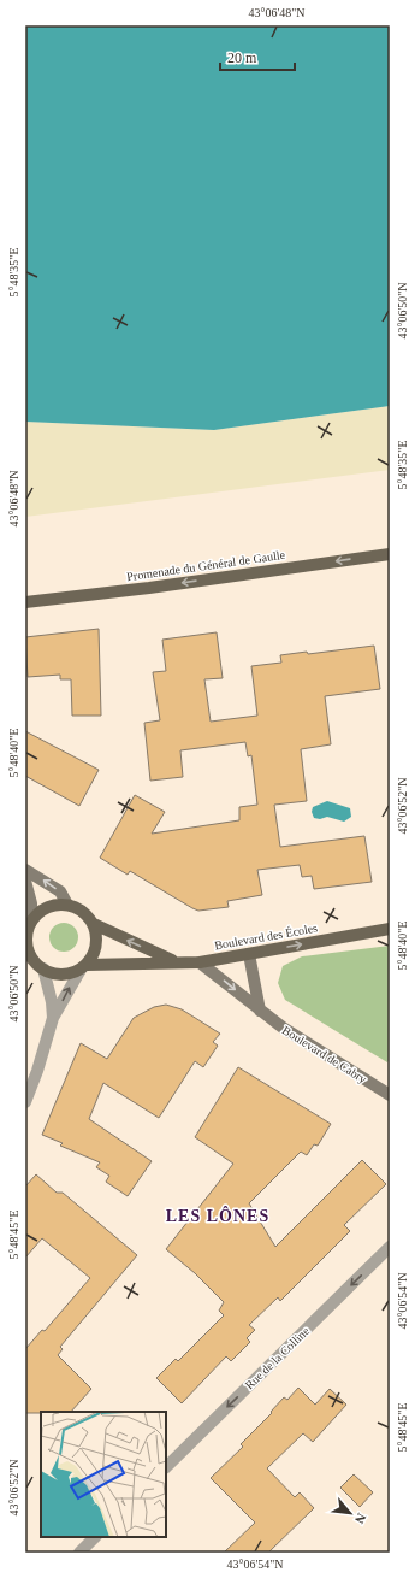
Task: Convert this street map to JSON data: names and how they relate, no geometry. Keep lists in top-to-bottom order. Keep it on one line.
{"streets":{"main road":["Promenade du Général de Gaulle","Boulevard des Écoles"],"street":["Boulevard de Cabry","Rue de la Colline"]},"crossings":[["Boulevard des Écoles","Boulevard de Cabry"]],"one_way":["Promenade du Général de Gaulle","Rue de la Colline"],"districts":["LES LÔNES"],"scale_bar":"20 m","north":"bottom right","coordinates":["43°06'48\"N","5°48'35\"E","43°06'50\"N","5°48'40\"E","43°06'52\"N","5°48'45\"E","43°06'54\"N"]}
